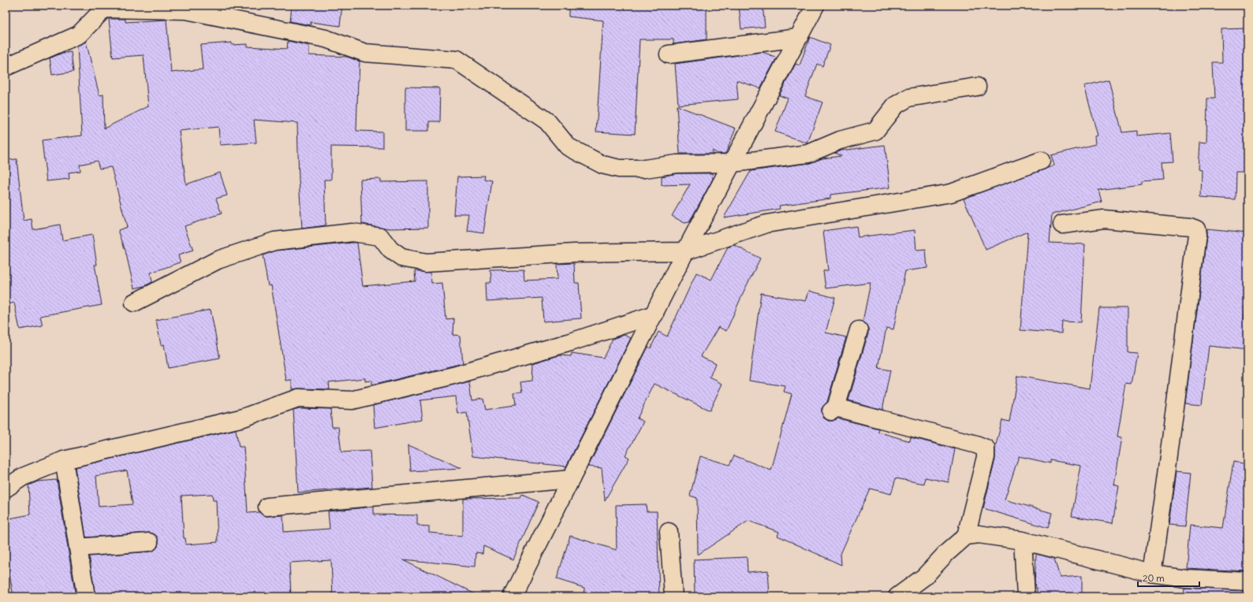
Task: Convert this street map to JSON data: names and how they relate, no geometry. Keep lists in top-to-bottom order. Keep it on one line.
{"scale_bar":"20 m"}
